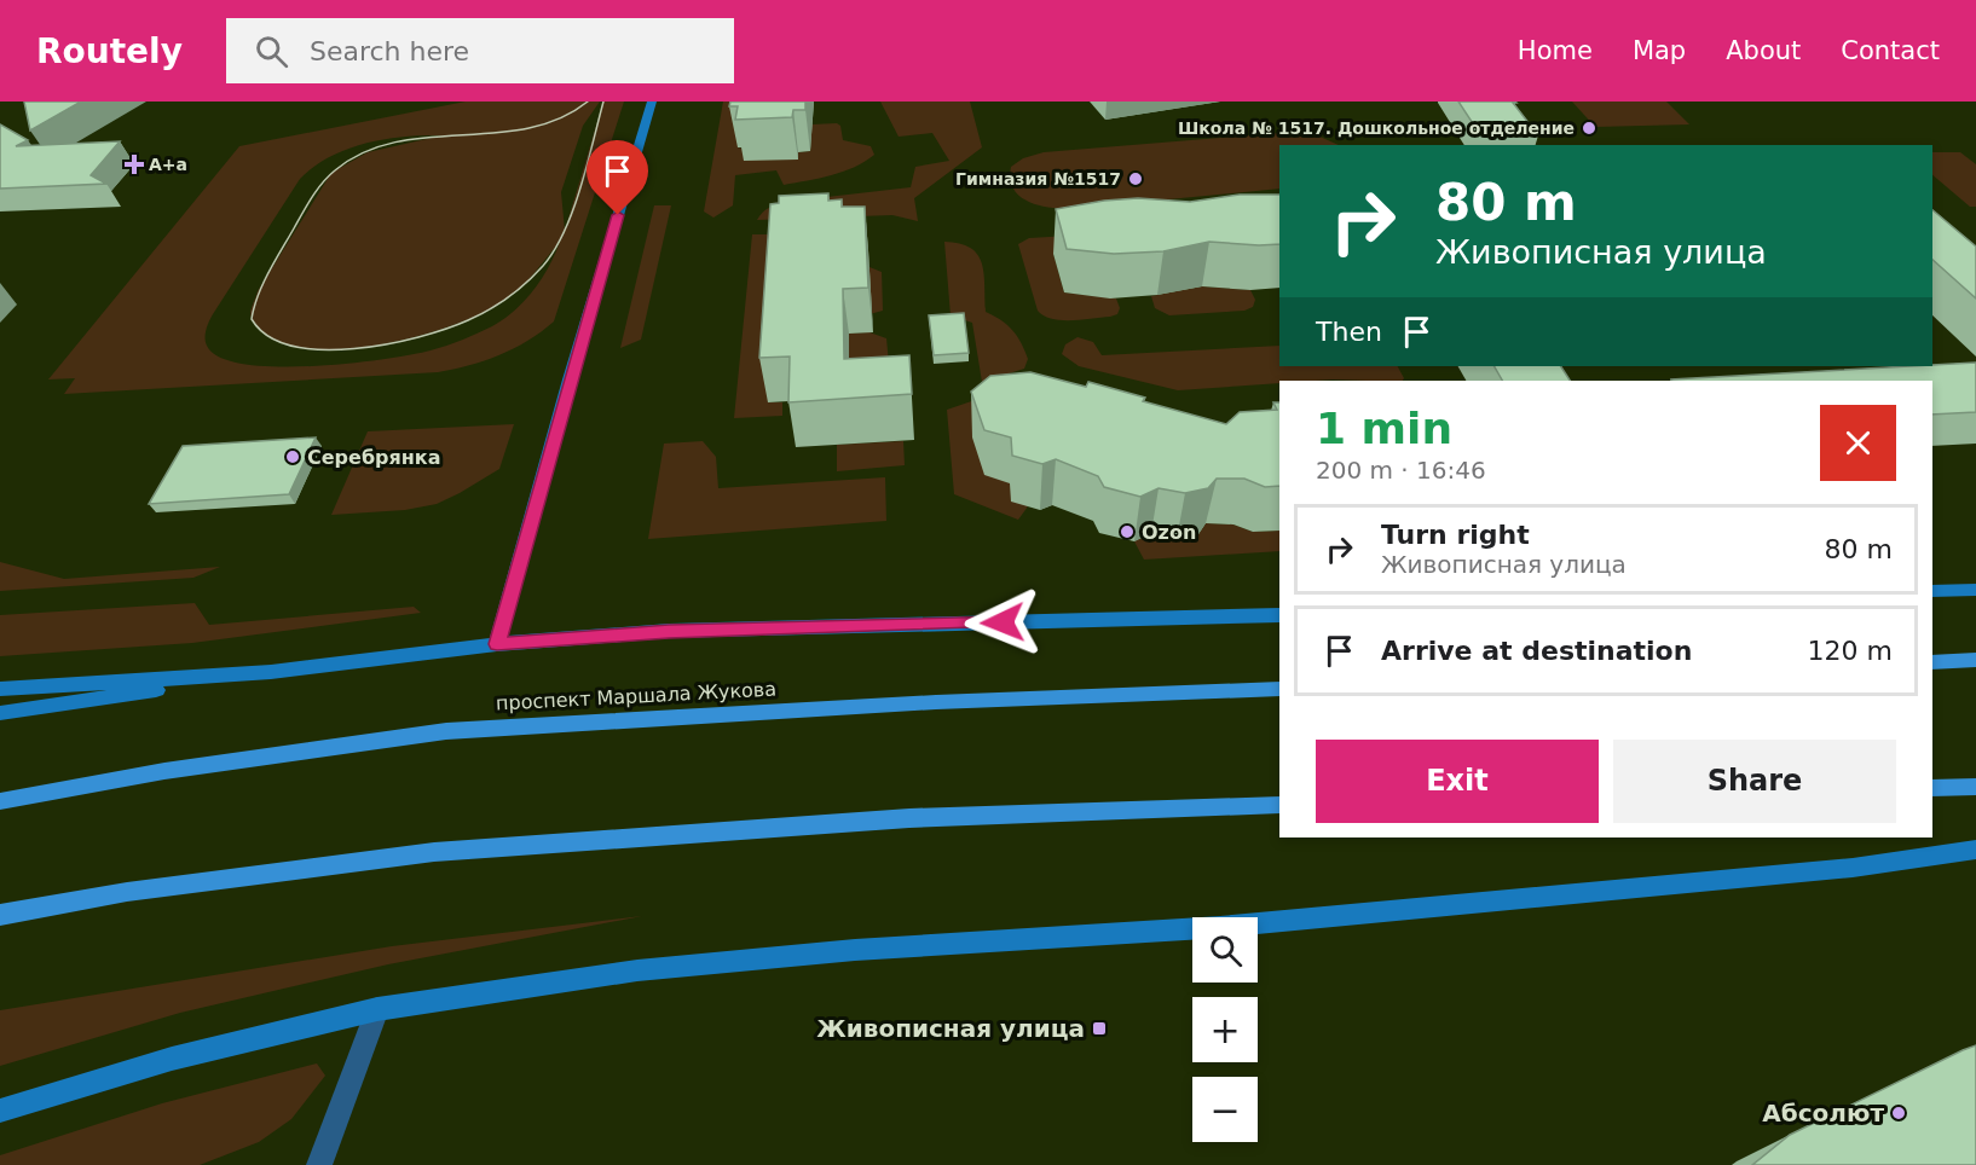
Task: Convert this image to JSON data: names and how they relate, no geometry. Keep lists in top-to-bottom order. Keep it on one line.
{"streets":{"main road":["проспект Маршала Жукова"]},"places":{"other":["Школа № 1517. Дошкольное отделение","Гимназия №1517","Серебрянка","Ozon","Абсолют"],"health":["А+а"],"transit":["Живописная улица"]},"page":{"header":"Routely","search":"Search here","nav":["Home","Map","About","Contact"],"turn":["80 m","Живописная улица"],"then":"Then","heading":["1 min","200 m · 16:46"],"list":[{"name":"Turn right","note":"Живописная улица","value":"80 m"},{"name":"Arrive at destination","value":"120 m"}],"buttons":["Exit","Share"],"map_buttons":["+","−"]}}
